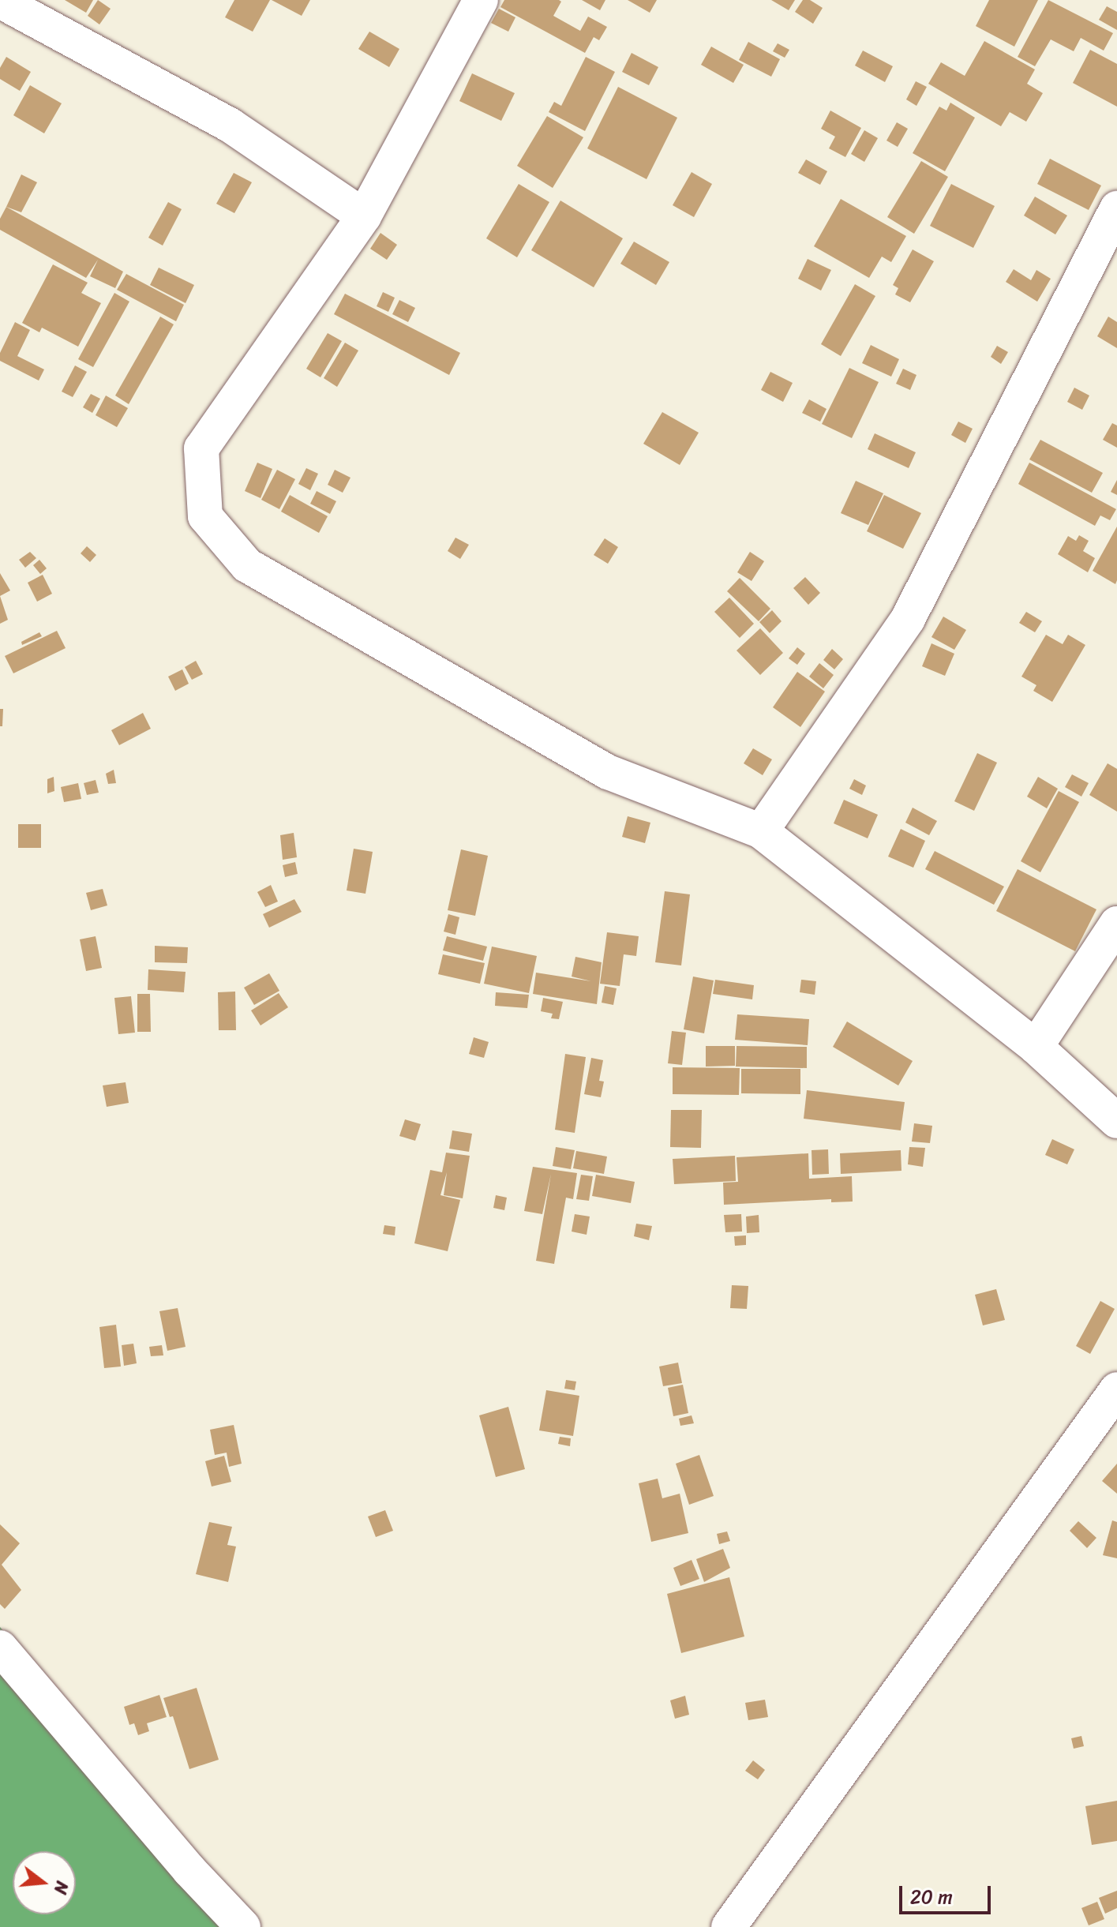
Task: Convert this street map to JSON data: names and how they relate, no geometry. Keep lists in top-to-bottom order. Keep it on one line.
{"scale_bar":"20 m","north":"right"}
